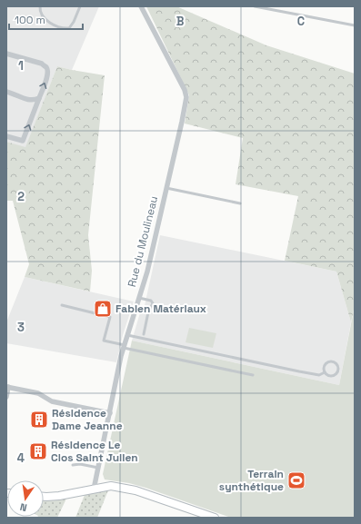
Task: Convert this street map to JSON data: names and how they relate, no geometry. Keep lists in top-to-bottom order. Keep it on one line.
{"streets":{"street":["Rue du Moulineau"]},"places":{"shop":["Fabien Matériaux"],"building":["Résidence Dame Jeanne","Résidence Le Clos Saint Julien"],"sports":["Terrain synthétique"]},"scale_bar":"100 m","north":"bottom","grid":{"columns":["B","C"],"rows":["1","2","3","4"]}}
